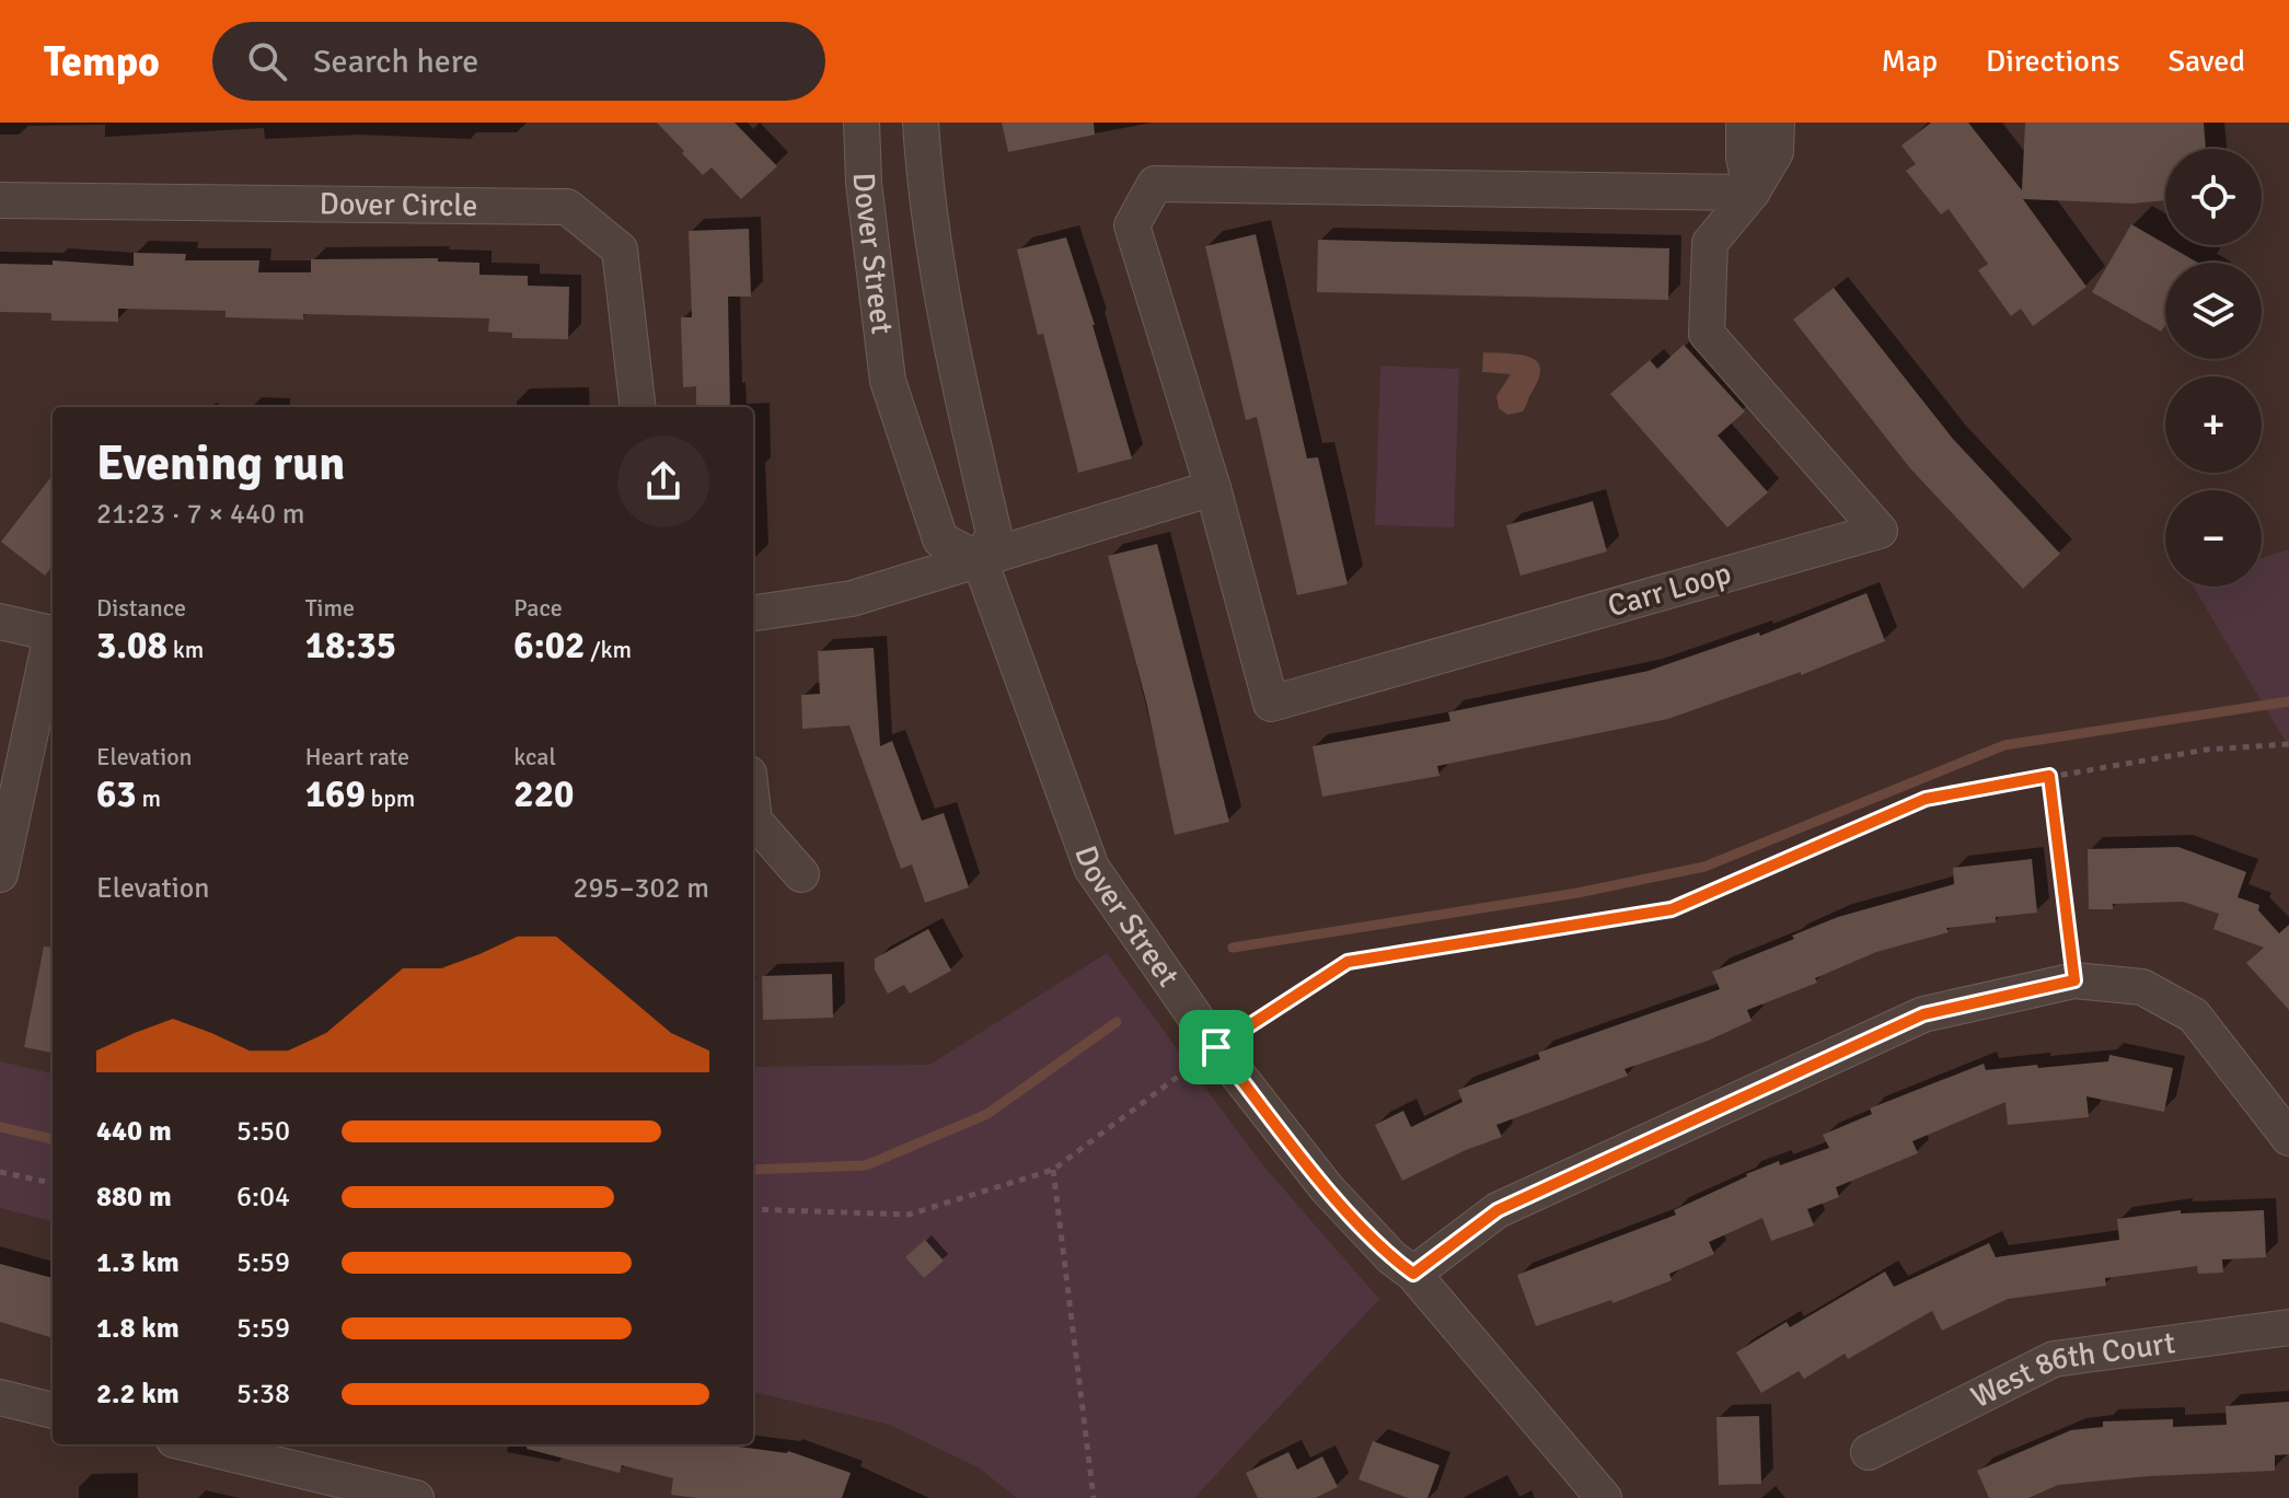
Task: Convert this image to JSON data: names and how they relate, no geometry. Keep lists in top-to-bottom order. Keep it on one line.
{"streets":{"street":["Dover Circle","Dover Street","Carr Loop","West 86th Court"]},"page":{"header":"Tempo","search":"Search here","nav":["Map","Directions","Saved"],"map_buttons":["+","−"],"heading":["Evening run","21:23 · 7 × 440 m"],"stats":[["Distance","3.08 km"],["Time","18:35"],["Pace","6:02 /km"],["Elevation","63 m"],["Heart rate","169 bpm"],["kcal","220"]],"chart":["Elevation","295–302 m"],"list":[{"name":"440 m","note":"5:50"},{"name":"880 m","note":"6:04"},{"name":"1.3 km","note":"5:59"},{"name":"1.8 km","note":"5:59"},{"name":"2.2 km","note":"5:38"}]}}
